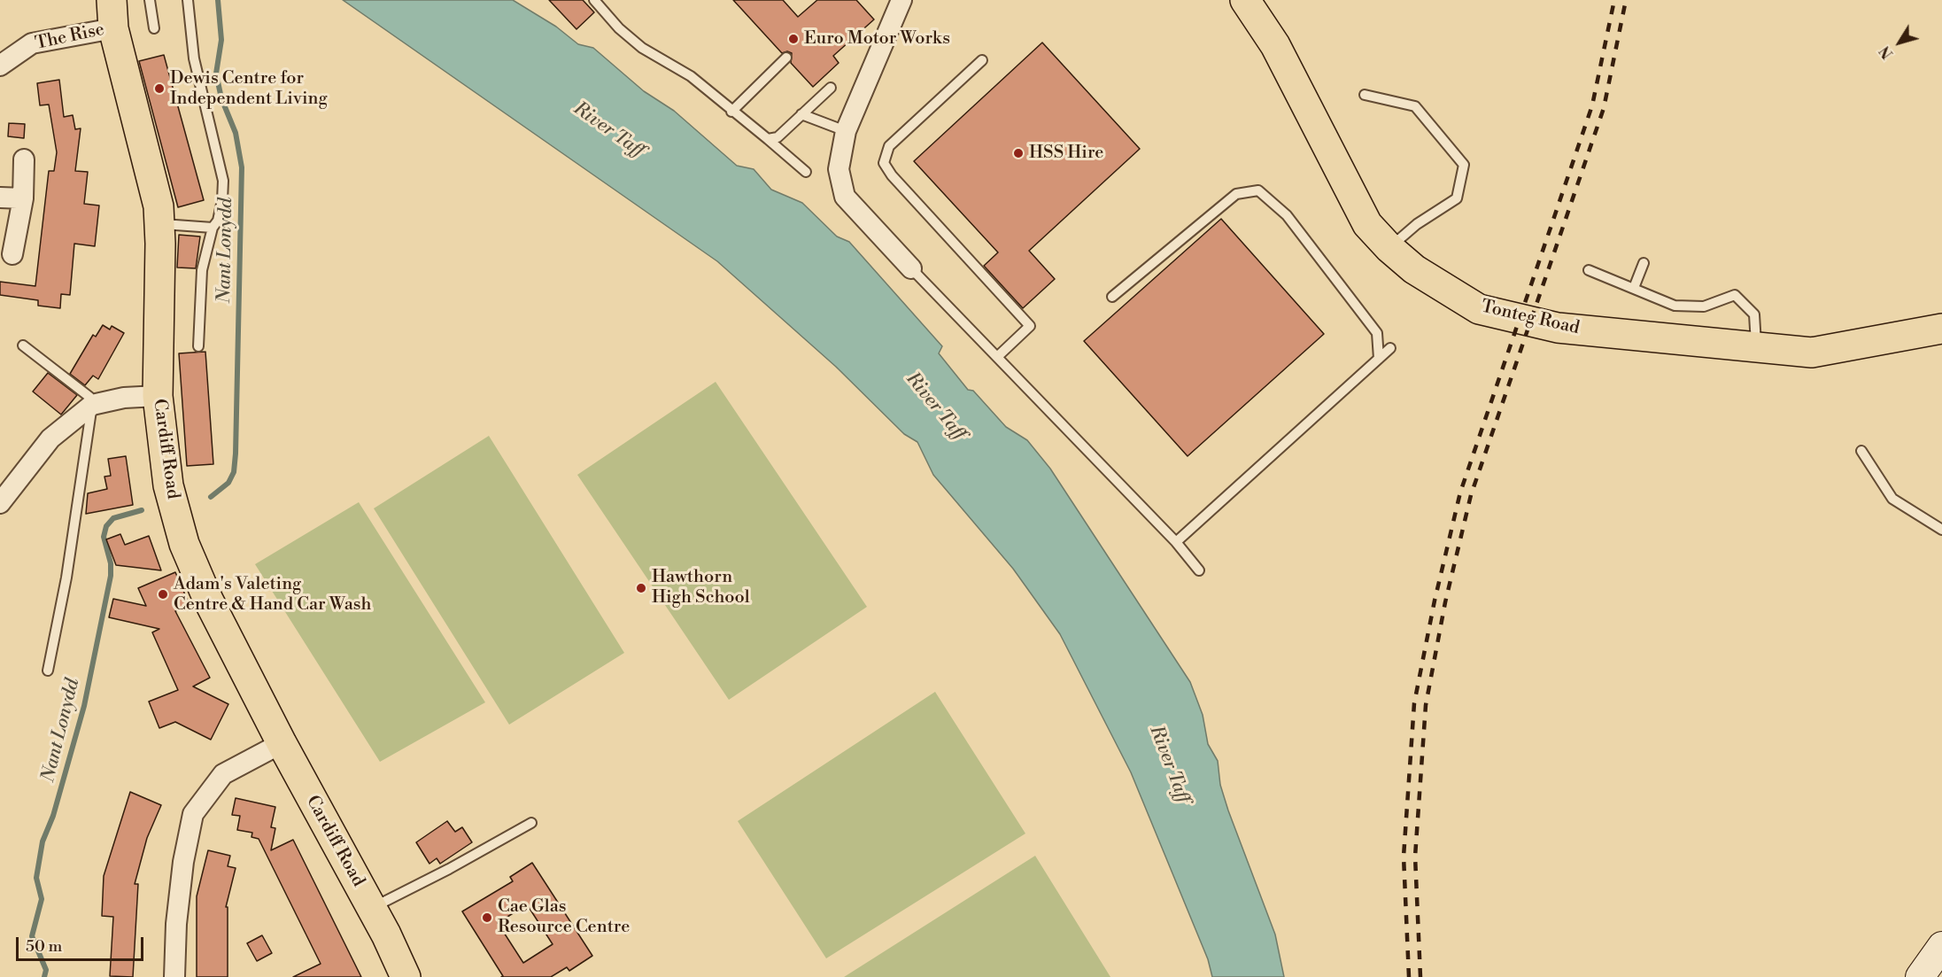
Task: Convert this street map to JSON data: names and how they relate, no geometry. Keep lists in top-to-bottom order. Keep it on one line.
{"streets":{"main road":["Tonteg Road","Cardiff Road"],"street":["The Rise"]},"crossings":[["The Rise","Cardiff Road"]],"water":["River Taff","Nant Lonydd"],"places":["Euro Motor Works","Dewis Centre for Independent Living","HSS Hire","Hawthorn High School","Adam's Valeting Centre & Hand Car Wash","Cae Glas Resource Centre"],"scale_bar":"50 m","north":"bottom left"}
